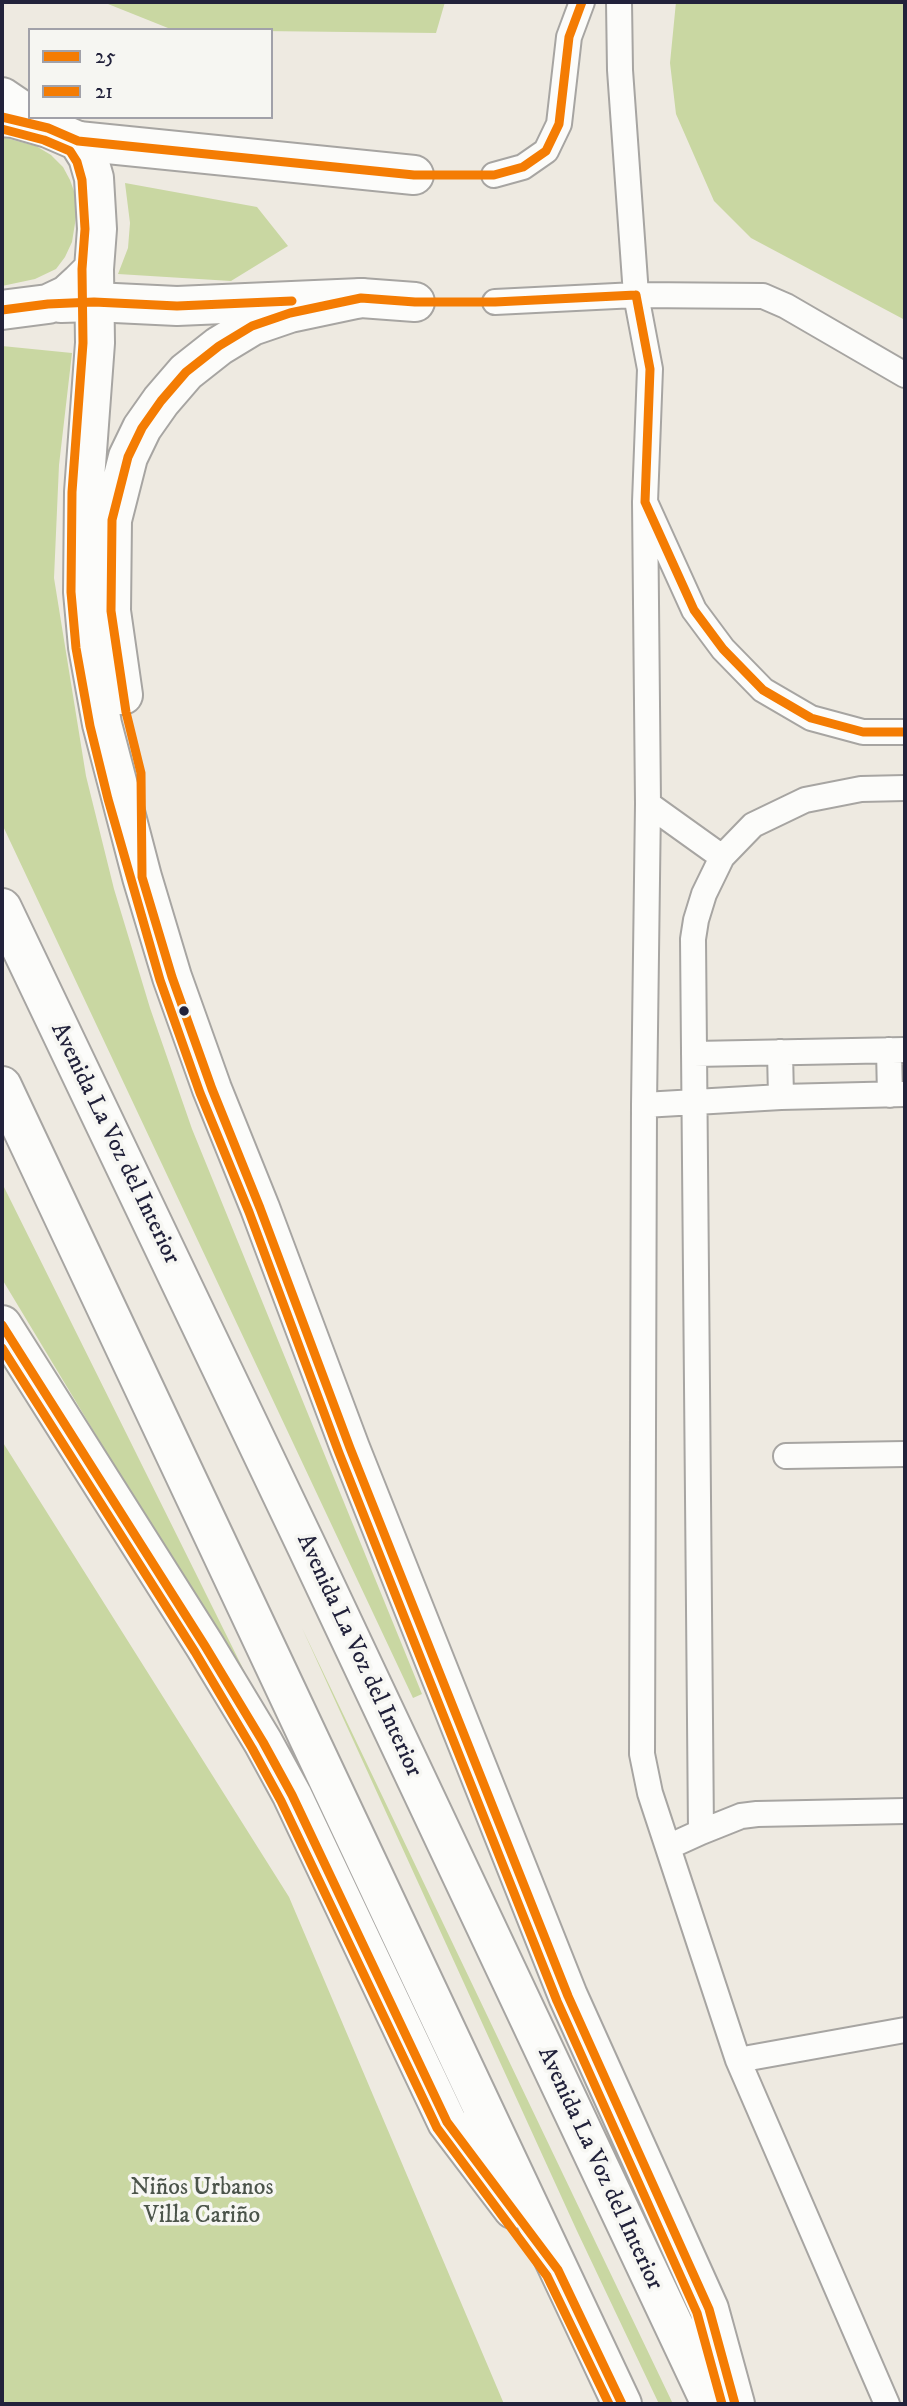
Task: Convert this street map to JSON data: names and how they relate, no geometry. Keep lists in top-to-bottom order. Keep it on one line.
{"streets":{"main road":["Avenida La Voz del Interior"]},"parks":["Niños Urbanos Villa Cariño"],"lines":["transit line 25","transit line 21"],"legend":["25","21"]}
